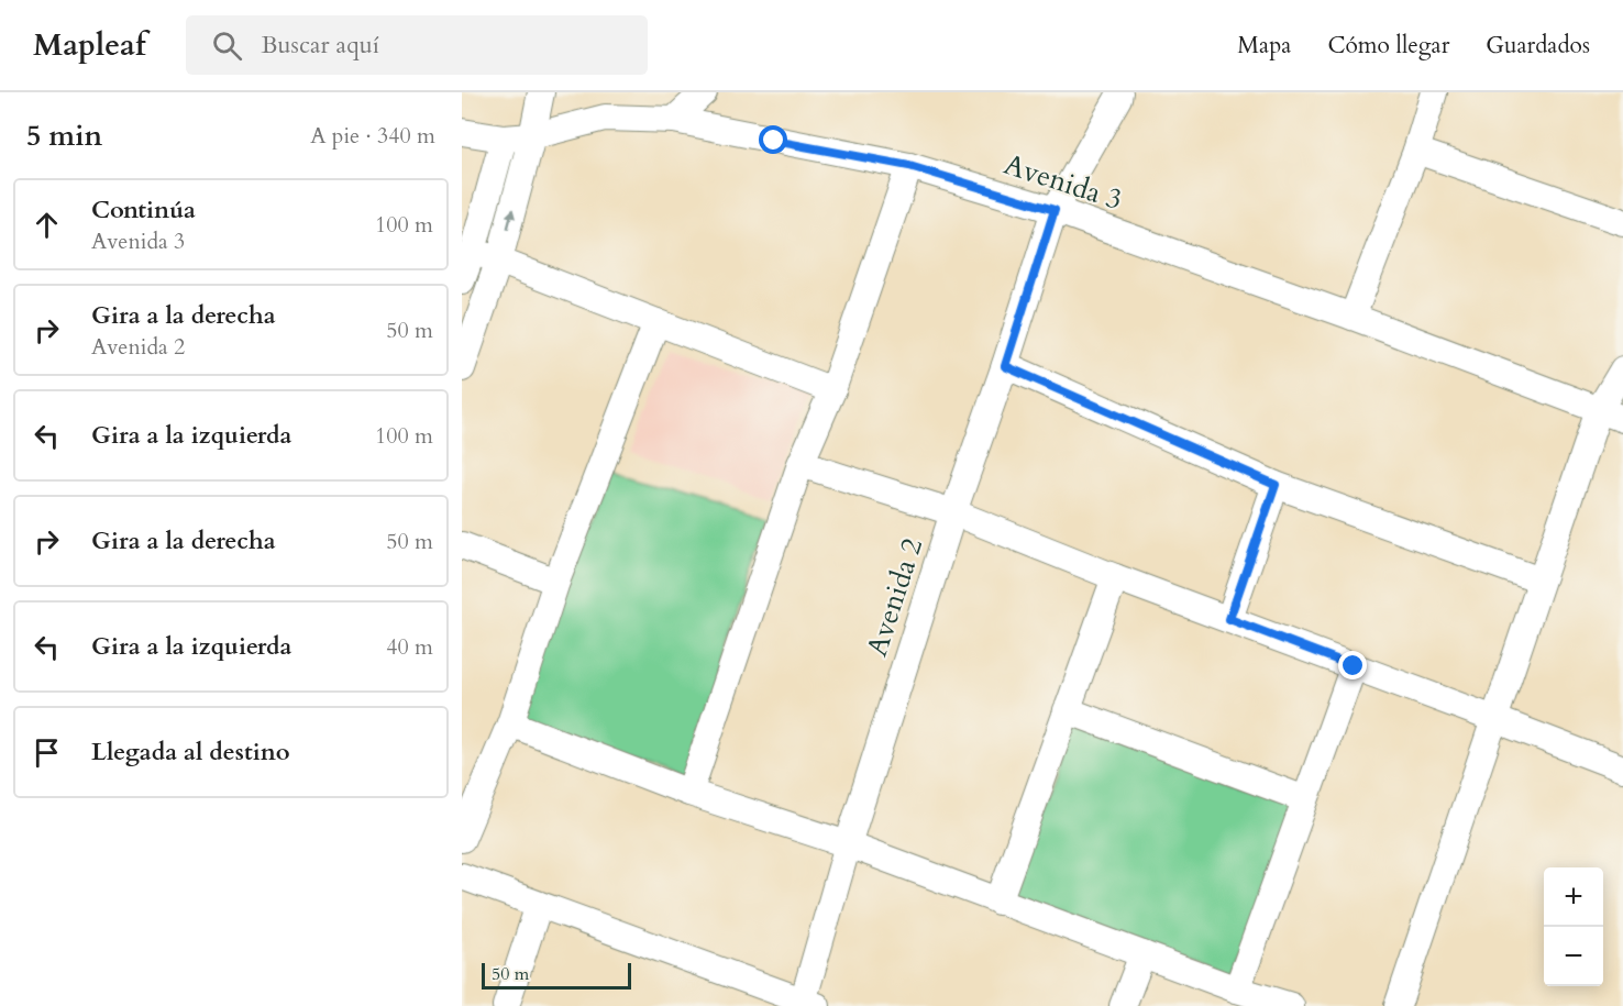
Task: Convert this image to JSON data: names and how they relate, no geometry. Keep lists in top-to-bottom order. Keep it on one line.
{"streets":{"street":["Avenida 3","Avenida 2"]},"crossings":[["Avenida 3","Avenida 2"]],"scale_bar":"50 m","page":{"header":"Mapleaf","search":"Buscar aquí","nav":["Mapa","Cómo llegar","Guardados"],"heading":["5 min","A pie · 340 m"],"list":[["Continúa","Avenida 3","100 m"],["Gira a la derecha","Avenida 2","50 m"],["Gira a la izquierda","100 m"],["Gira a la derecha","50 m"],["Gira a la izquierda","40 m"],"Llegada al destino"],"map_buttons":["+","−"],"scale":"50 m"}}
